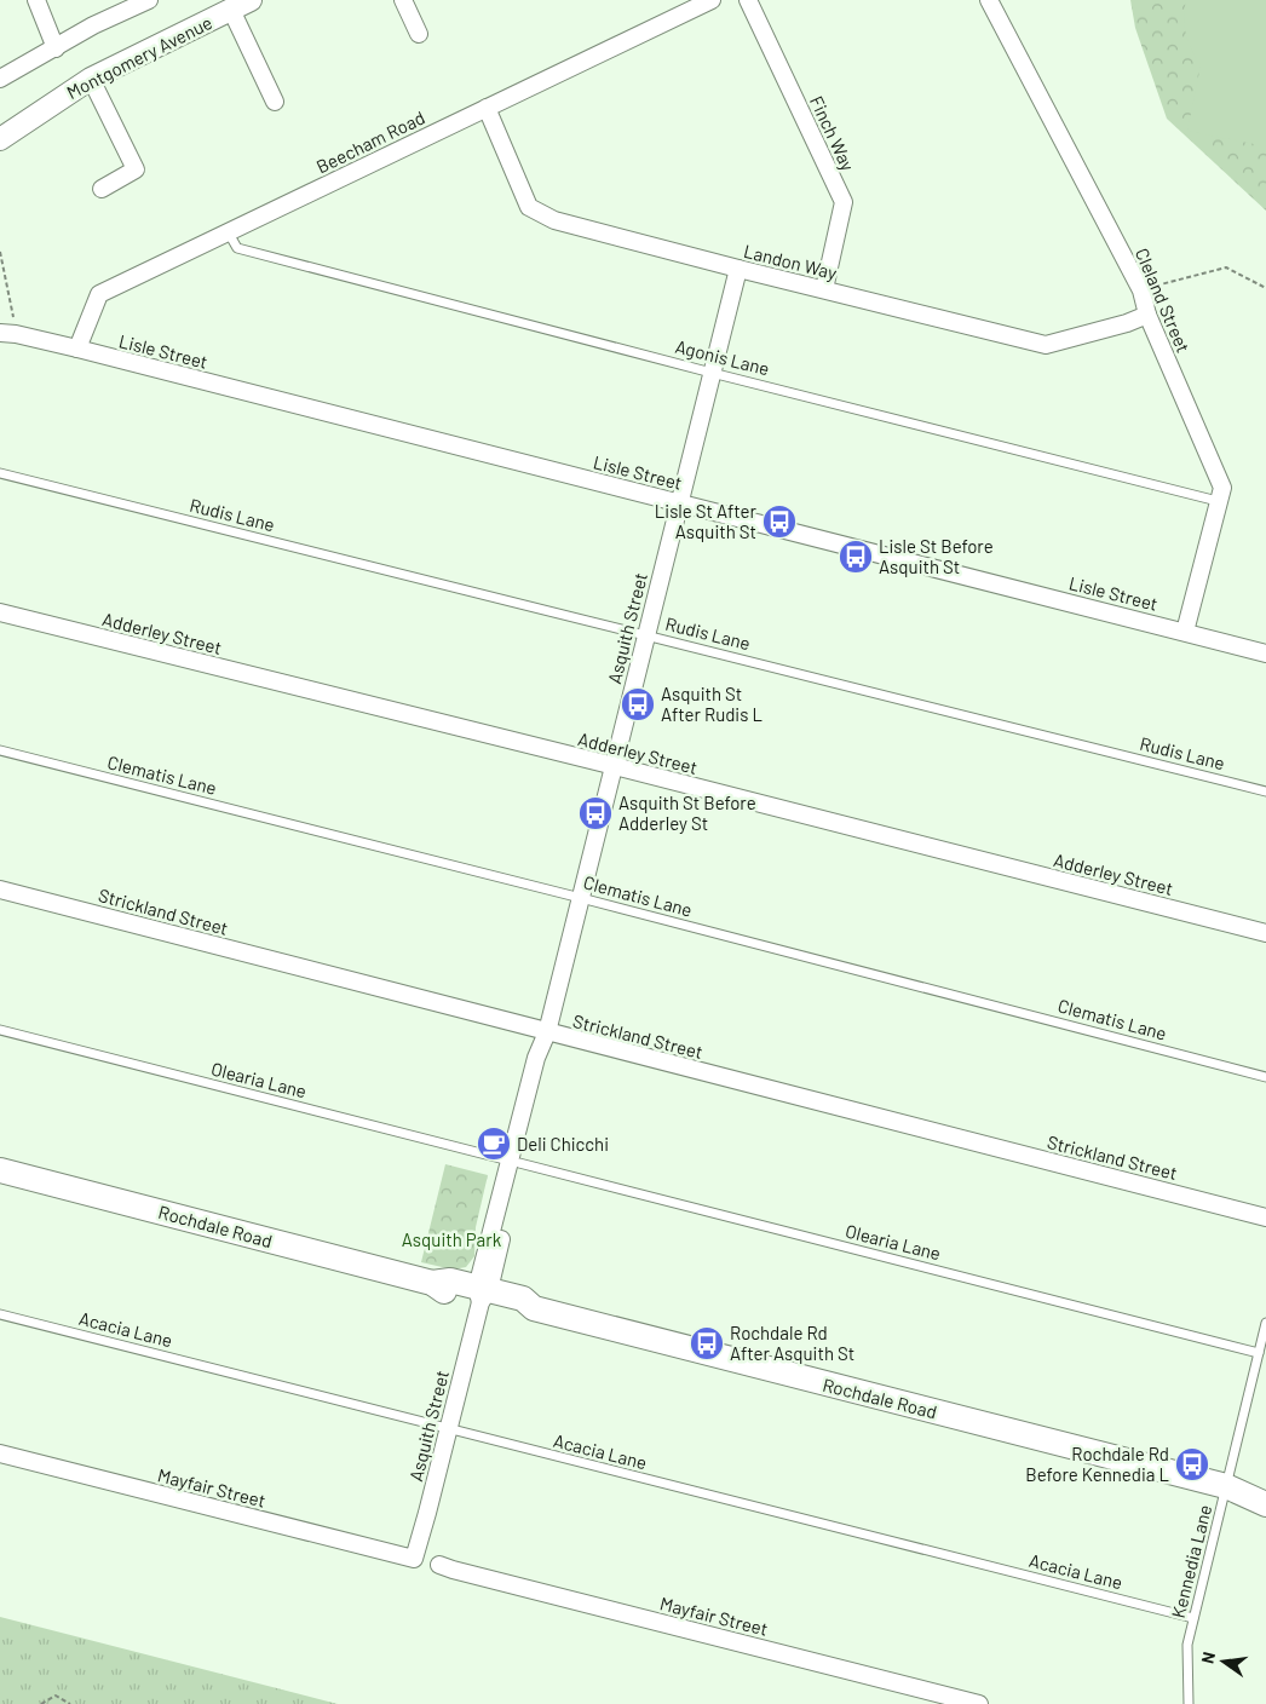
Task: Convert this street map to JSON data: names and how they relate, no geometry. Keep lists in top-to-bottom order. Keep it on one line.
{"streets":{"main road":["Rochdale Road"],"street":["Montgomery Avenue","Finch Way","Beecham Road","Landon Way","Cleland Street","Lisle Street","Asquith Street","Adderley Street","Strickland Street","Mayfair Street"],"lane":["Agonis Lane","Rudis Lane","Clematis Lane","Olearia Lane","Acacia Lane","Kennedia Lane"]},"crossings":[["Finch Way","Landon Way"],["Beecham Road","Landon Way"],["Beecham Road","Lisle Street"],["Beecham Road","Agonis Lane"],["Landon Way","Cleland Street"],["Landon Way","Asquith Street"],["Cleland Street","Lisle Street"],["Cleland Street","Agonis Lane"],["Lisle Street","Asquith Street"],["Agonis Lane","Asquith Street"],["Rudis Lane","Asquith Street"],["Asquith Street","Adderley Street"],["Asquith Street","Clematis Lane"],["Asquith Street","Strickland Street"],["Asquith Street","Olearia Lane"],["Asquith Street","Rochdale Road"],["Asquith Street","Acacia Lane"],["Asquith Street","Mayfair Street"],["Olearia Lane","Kennedia Lane"],["Rochdale Road","Kennedia Lane"],["Acacia Lane","Kennedia Lane"]],"parks":["Asquith Park"],"places":{"bus stop":["Lisle St After Asquith St","Lisle St Before Asquith St","Asquith St After Rudis L","Asquith St Before Adderley St","Rochdale Rd After Asquith St","Rochdale Rd Before Kennedia L"],"cafe":["Deli Chicchi"]},"north":"left"}
